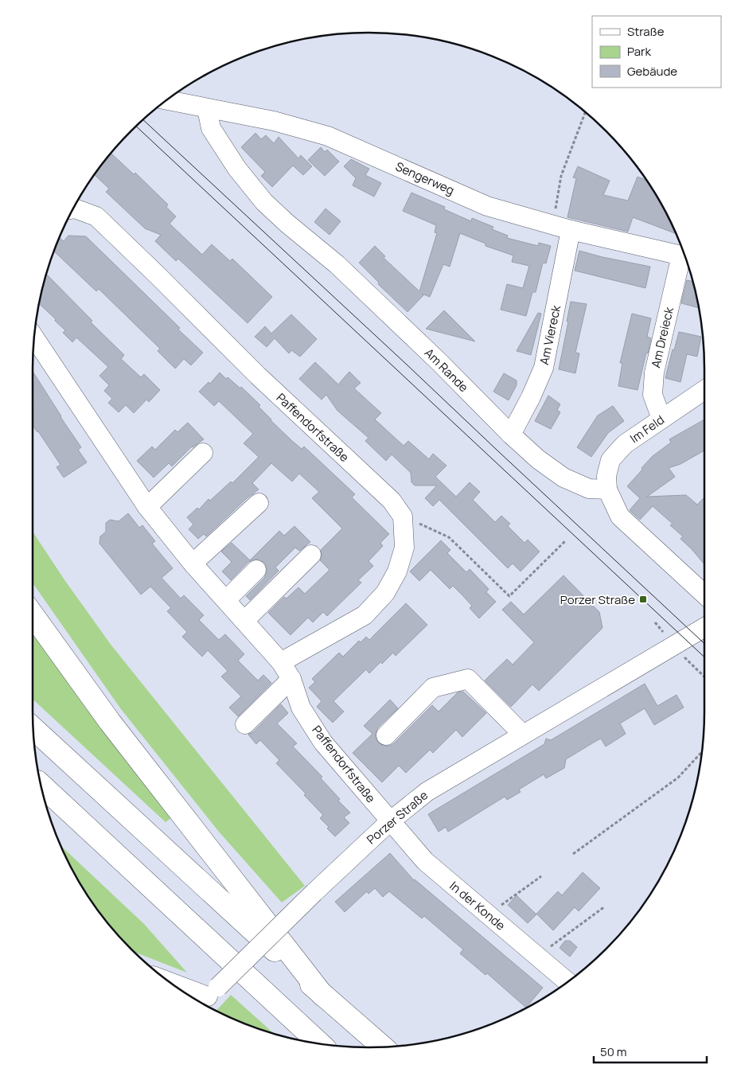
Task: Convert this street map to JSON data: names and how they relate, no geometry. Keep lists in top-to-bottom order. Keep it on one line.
{"streets":{"street":["Sengerweg","Am Viereck","Am Dreieck","Am Rande","Paffendorfstraße","Im Feld","Porzer Straße","In der Konde"]},"crossings":[["Sengerweg","Am Viereck"],["Sengerweg","Am Rande"],["Am Viereck","Am Rande"],["Am Dreieck","Im Feld"],["Am Rande","Im Feld"],["Paffendorfstraße","Porzer Straße"],["Paffendorfstraße","In der Konde"],["Porzer Straße","In der Konde"]],"places":{"transit":["Porzer Straße"]},"legend":["Straße","Park","Gebäude"],"scale_bar":"50 m"}
